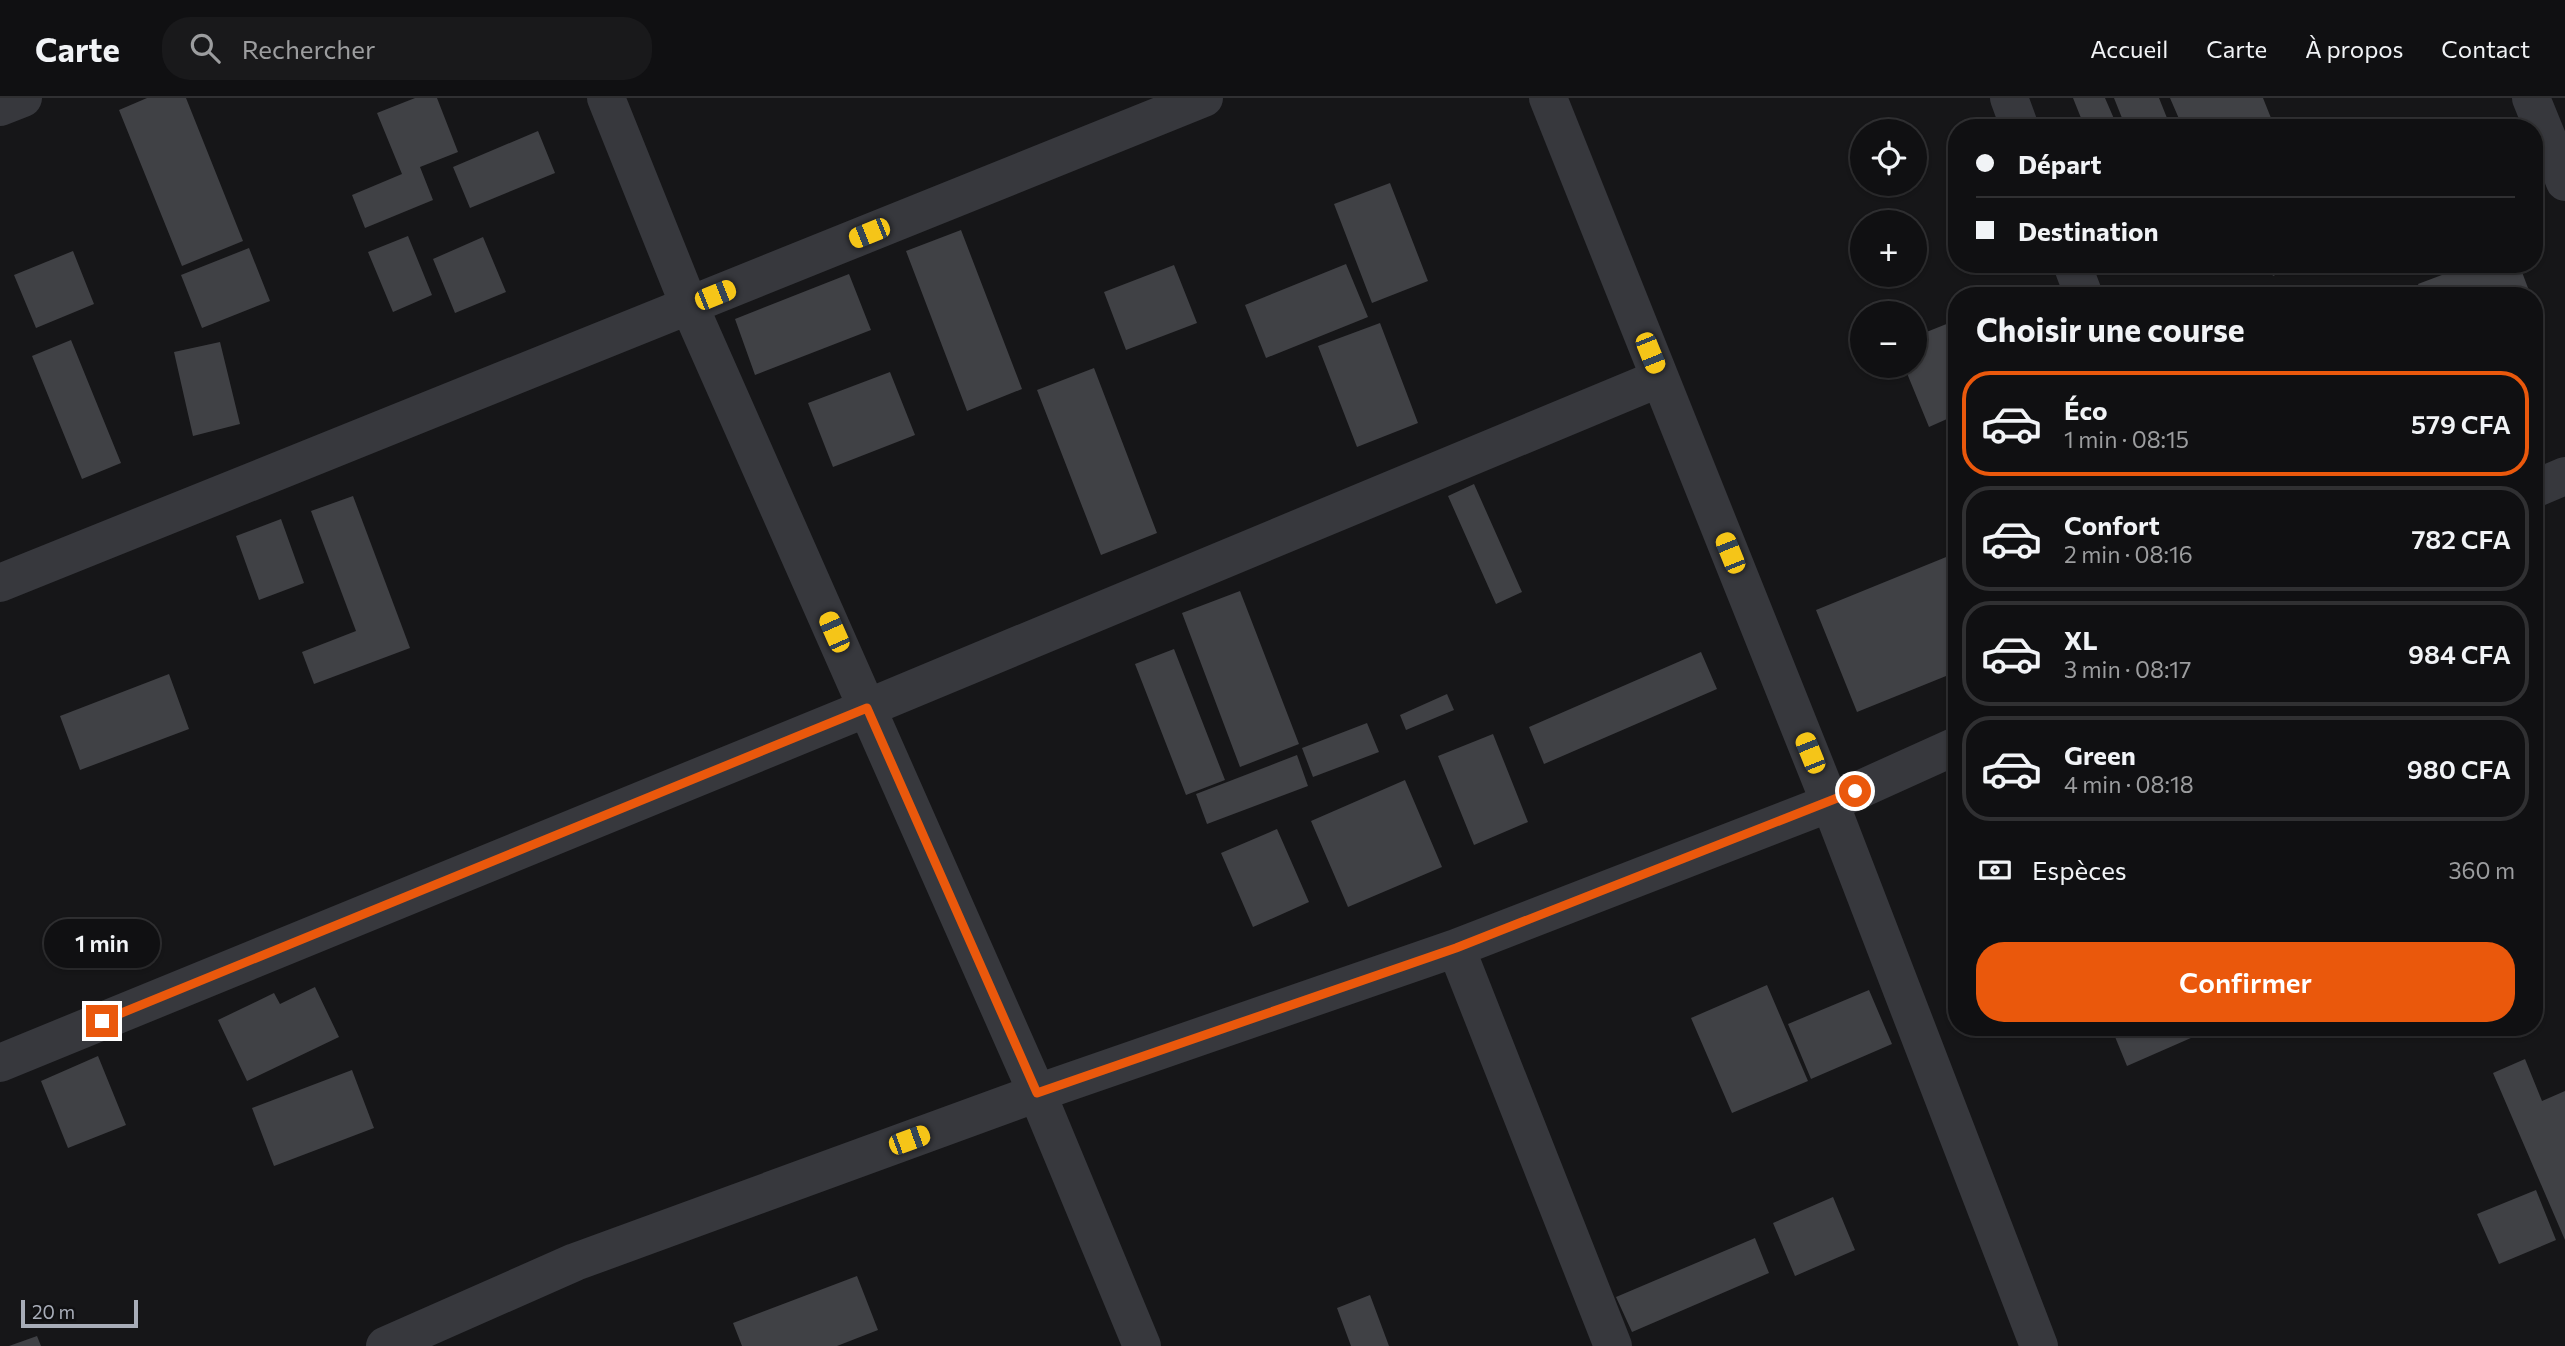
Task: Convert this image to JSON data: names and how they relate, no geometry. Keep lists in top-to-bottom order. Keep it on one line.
{"scale_bar":"20 m","page":{"header":"Carte","search":"Rechercher","nav":["Accueil","Carte","À propos","Contact"],"map_buttons":["+","−"],"banner":["Départ","Destination"],"heading":"Choisir une course","list":[{"name":"Éco","note":"1 min · 08:15","value":"579 CFA"},{"name":"Confort","note":"2 min · 08:16","value":"782 CFA"},{"name":"XL","note":"3 min · 08:17","value":"984 CFA"},{"name":"Green","note":"4 min · 08:18","value":"980 CFA"}],"pay":["Espèces","360 m"],"bubble":"1 min","buttons":"Confirmer","scale":"20 m"}}
